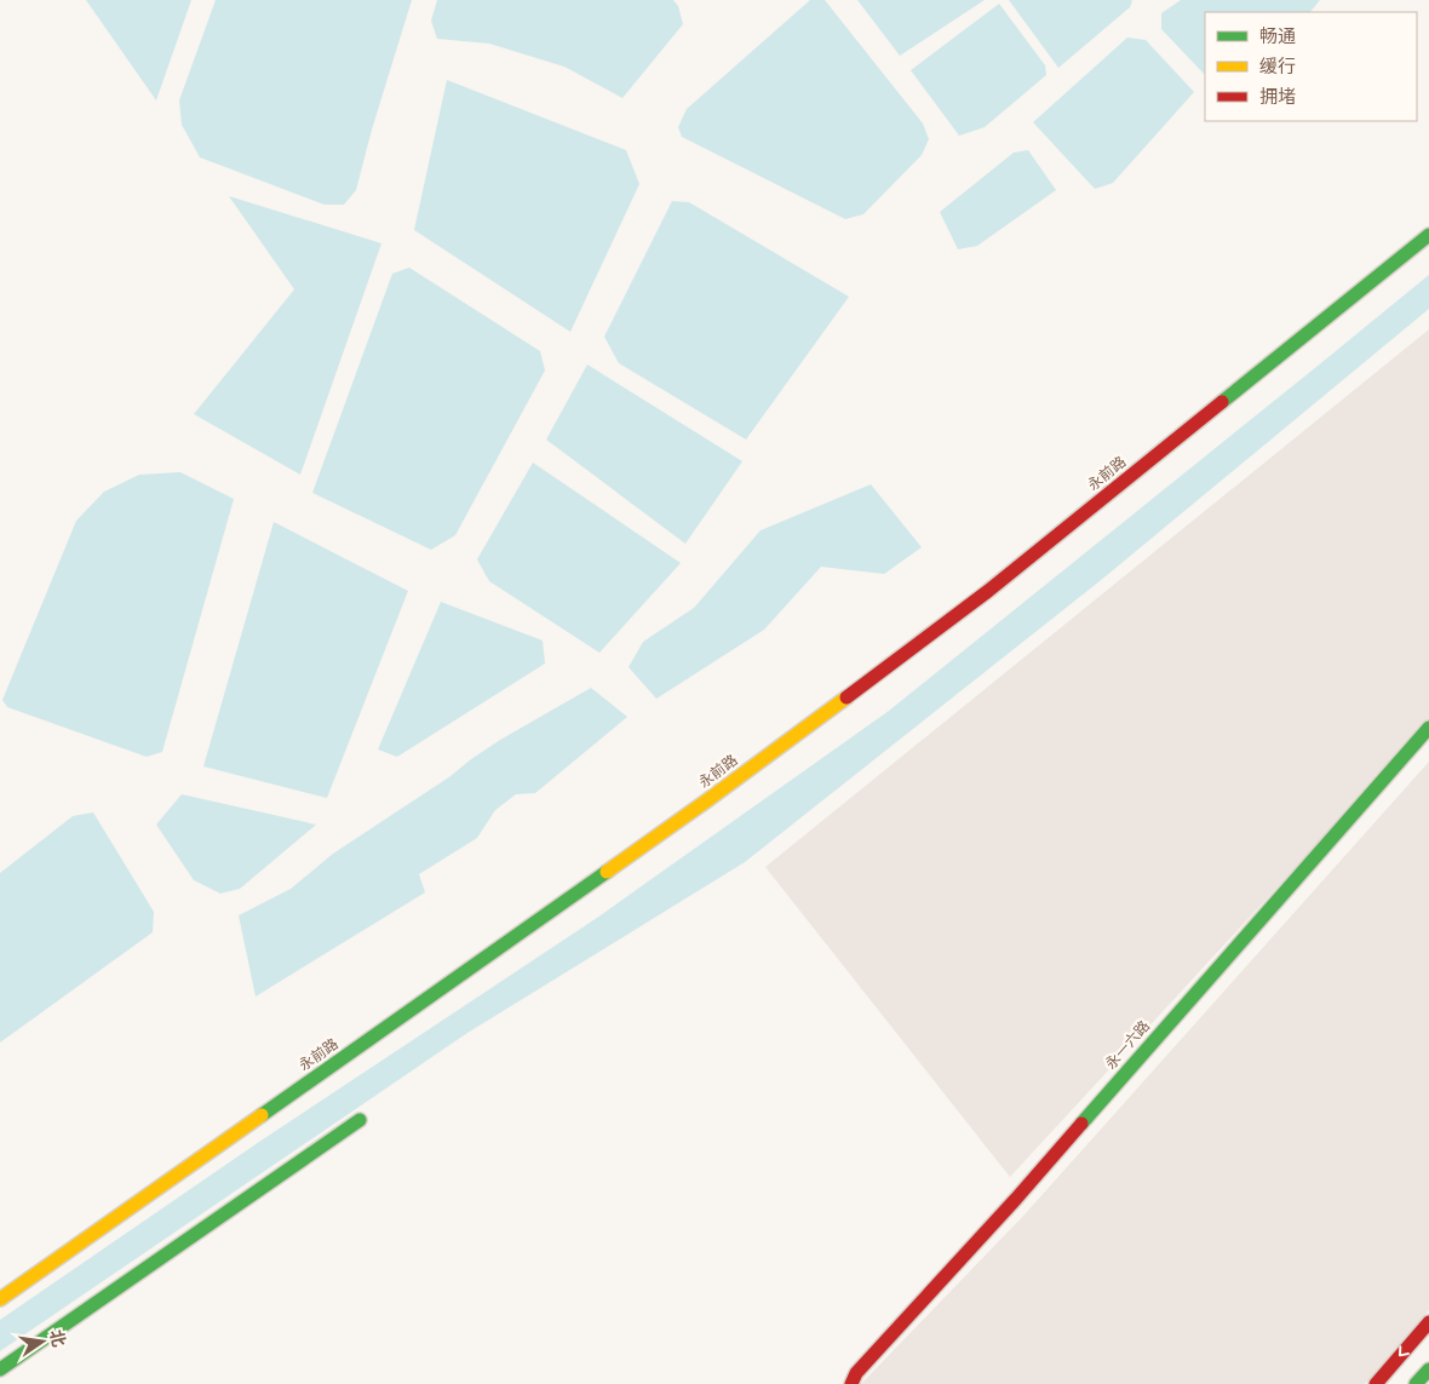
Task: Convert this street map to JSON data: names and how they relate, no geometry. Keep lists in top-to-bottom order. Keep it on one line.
{"streets":{"street":["永前路","永一六路"]},"legend":["畅通","缓行","拥堵"],"north":"right"}
